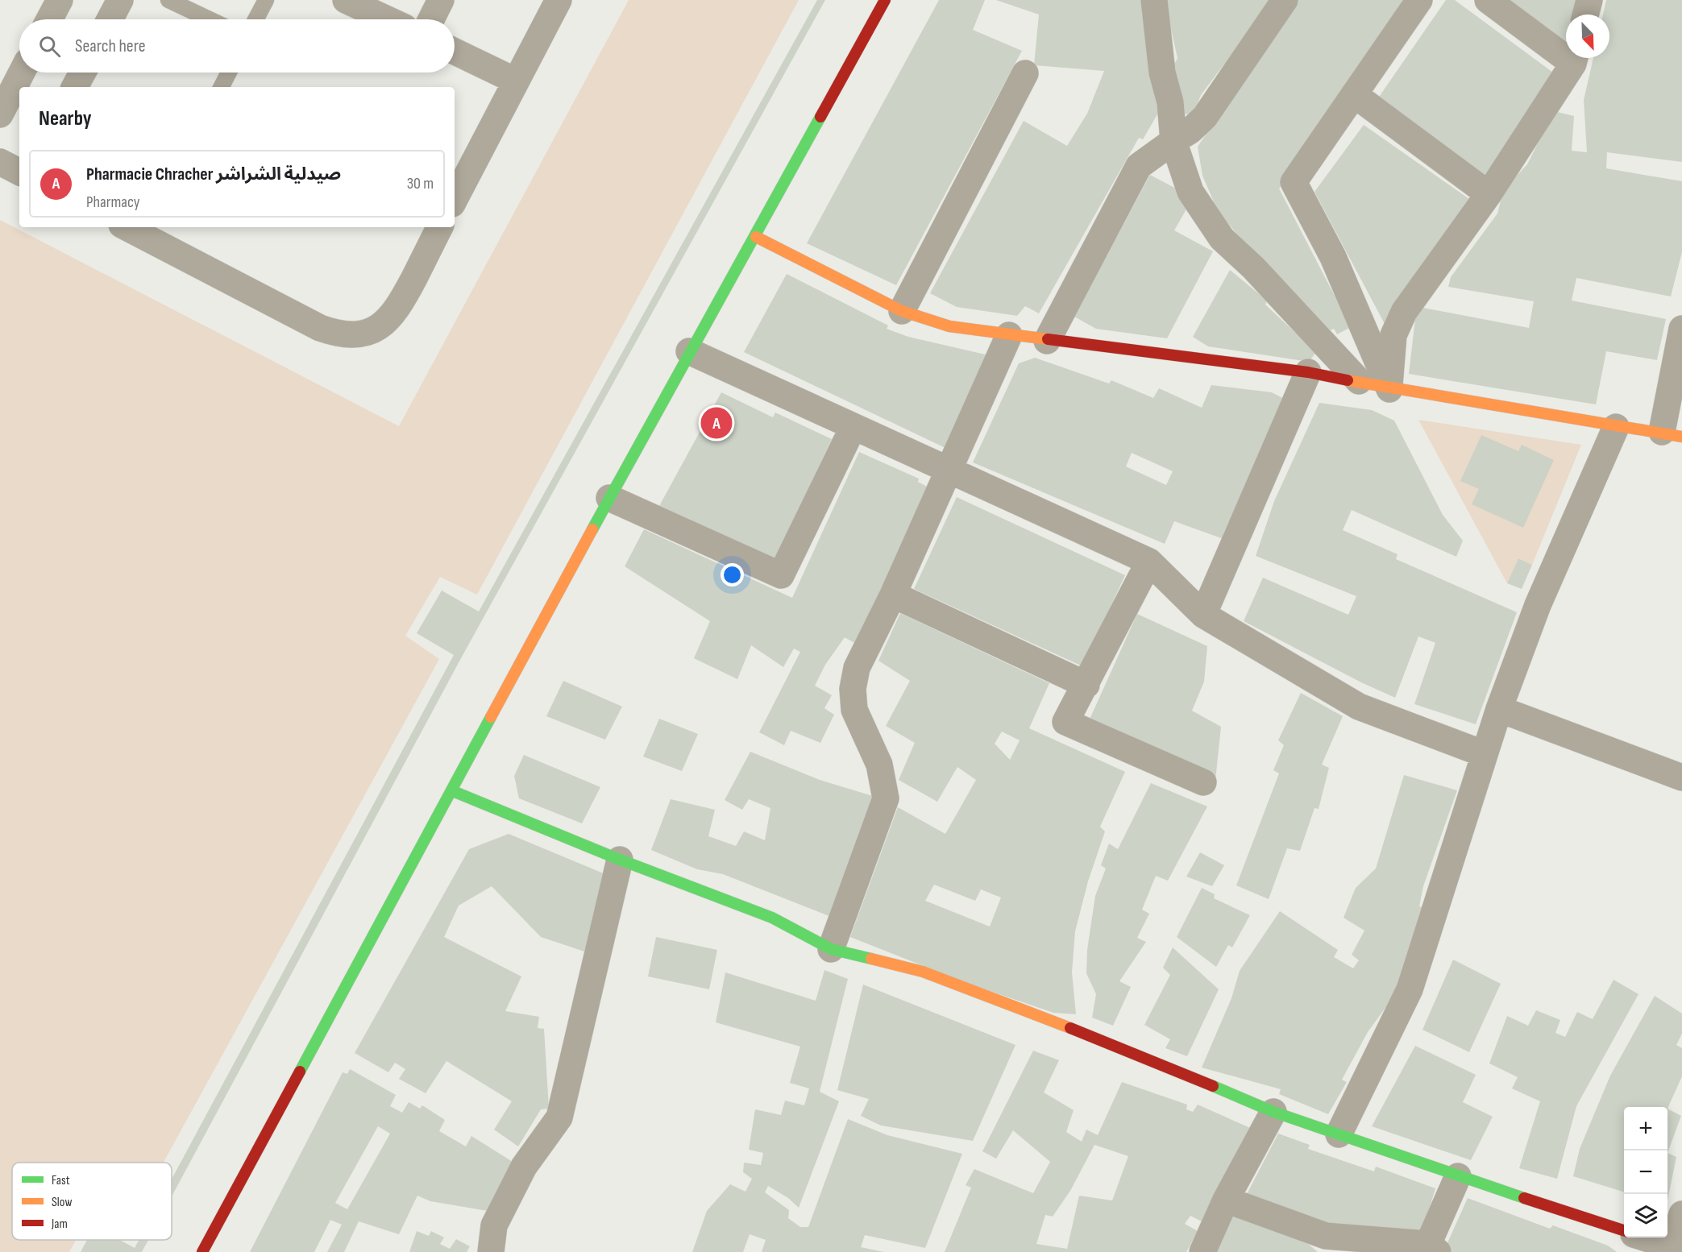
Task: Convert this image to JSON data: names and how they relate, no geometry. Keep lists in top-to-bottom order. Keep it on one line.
{"legend":["Fast","Slow","Jam"],"north":"bottom right","page":{"search":"Search here","heading":"Nearby","list":[{"mark":"A","name":"Pharmacie Chracher صيدلية الشراشر","note":"Pharmacy","value":"30 m"}],"pins":"A","map_buttons":["+","−"]}}
